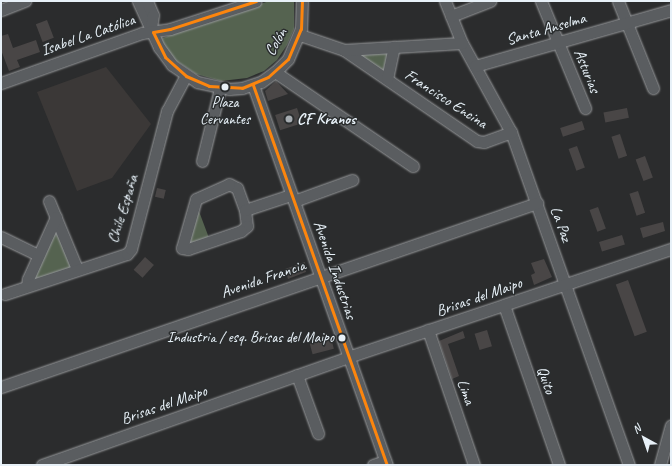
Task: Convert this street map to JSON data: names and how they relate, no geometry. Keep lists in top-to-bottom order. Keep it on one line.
{"streets":{"street":["Santa Anselma","Isabel La Católica","Colón","Asturias","Francisco Encina","Chile España","La Paz","Avenida Industrias","Avenida Francia","Brisas del Maipo","Quito","Lima"]},"crossings":[["Santa Anselma","Asturias"],["Santa Anselma","La Paz"],["Colón","Francisco Encina"],["Colón","Avenida Industrias"],["Francisco Encina","La Paz"],["La Paz","Avenida Francia"],["La Paz","Brisas del Maipo"],["Avenida Industrias","Avenida Francia"],["Avenida Industrias","Brisas del Maipo"],["Brisas del Maipo","Quito"],["Brisas del Maipo","Lima"]],"places":["Plaza Cervantes","CF Kranos","Industria / esq. Brisas del Maipo"],"north":"top left"}
